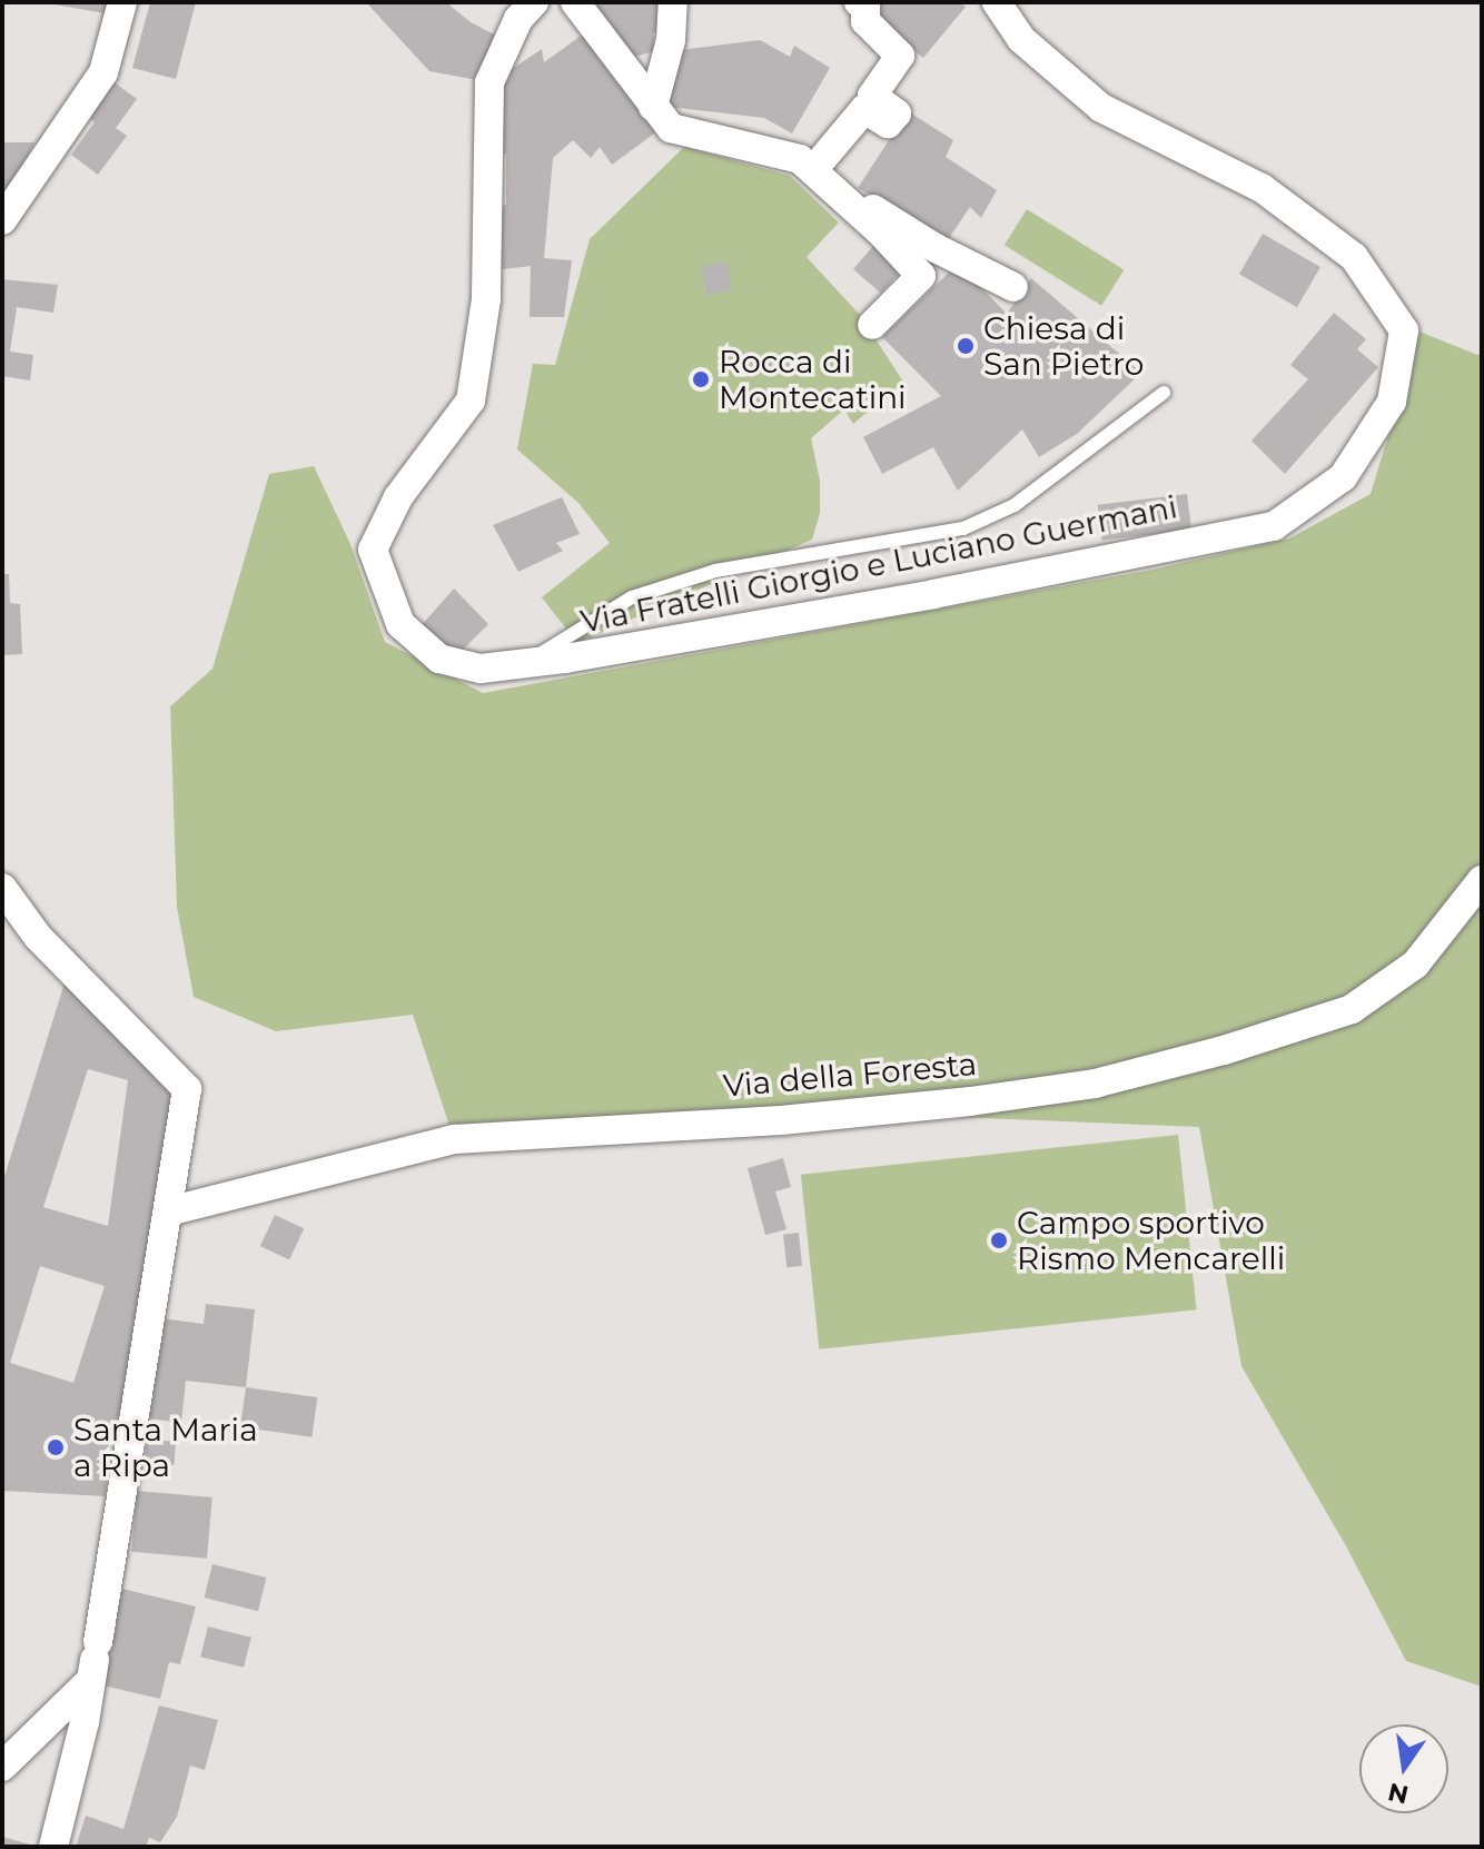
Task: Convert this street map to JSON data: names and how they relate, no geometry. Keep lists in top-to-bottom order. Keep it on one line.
{"streets":{"street":["Via Fratelli Giorgio e Luciano Guermani","Via della Foresta"]},"places":["Chiesa di San Pietro","Rocca di Montecatini","Campo sportivo Rismo Mencarelli","Santa Maria a Ripa"],"north":"bottom"}
